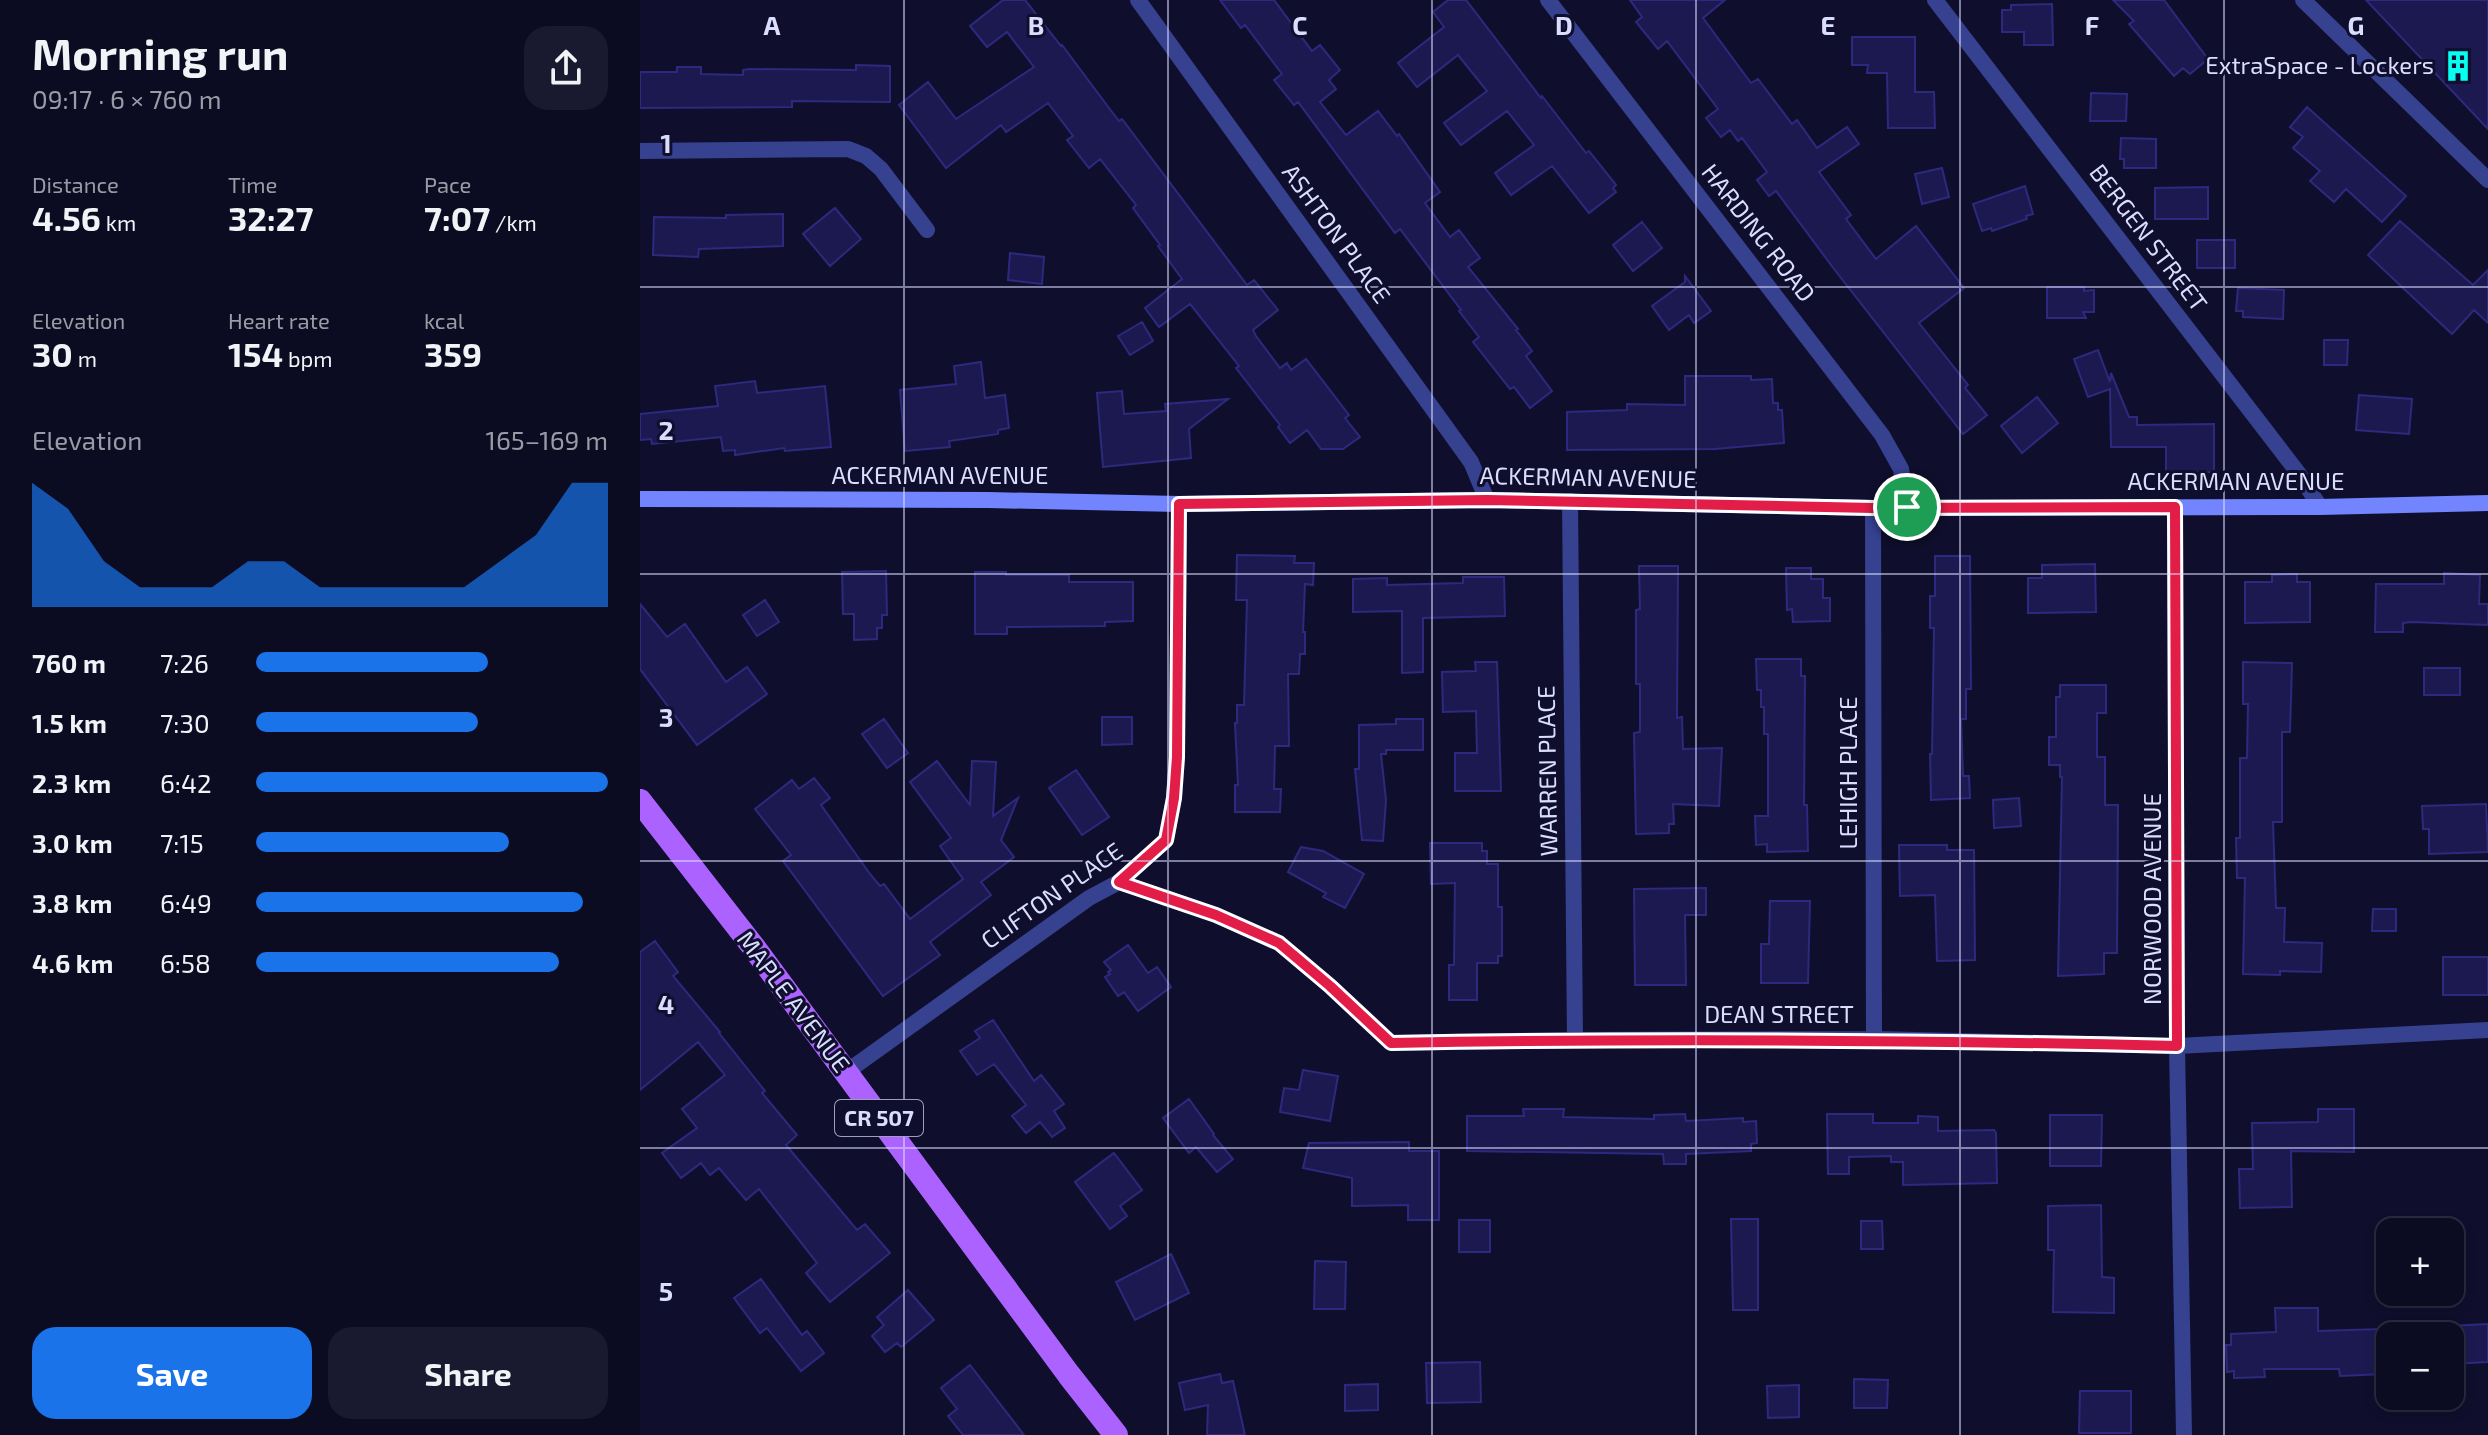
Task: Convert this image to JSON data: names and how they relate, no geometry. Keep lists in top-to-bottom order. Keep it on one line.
{"streets":{"main road":["MAPLE AVENUE","CR 507"],"street":["HARDING ROAD","ASHTON PLACE","BERGEN STREET","ACKERMAN AVENUE","WARREN PLACE","LEHIGH PLACE","CLIFTON PLACE","NORWOOD AVENUE","DEAN STREET"]},"crossings":[["HARDING ROAD","ACKERMAN AVENUE"],["ASHTON PLACE","ACKERMAN AVENUE"],["BERGEN STREET","ACKERMAN AVENUE"],["ACKERMAN AVENUE","WARREN PLACE"],["ACKERMAN AVENUE","LEHIGH PLACE"],["ACKERMAN AVENUE","CLIFTON PLACE"],["ACKERMAN AVENUE","NORWOOD AVENUE"],["WARREN PLACE","DEAN STREET"],["LEHIGH PLACE","DEAN STREET"],["CLIFTON PLACE","MAPLE AVENUE"],["CLIFTON PLACE","DEAN STREET"],["NORWOOD AVENUE","DEAN STREET"]],"places":{"building":["ExtraSpace - Lockers"]},"page":{"heading":["Morning run","09:17 · 6 × 760 m"],"stats":[["Distance","4.56 km"],["Time","32:27"],["Pace","7:07 /km"],["Elevation","30 m"],["Heart rate","154 bpm"],["kcal","359"]],"chart":["Elevation","165–169 m"],"list":[{"name":"760 m","note":"7:26"},{"name":"1.5 km","note":"7:30"},{"name":"2.3 km","note":"6:42"},{"name":"3.0 km","note":"7:15"},{"name":"3.8 km","note":"6:49"},{"name":"4.6 km","note":"6:58"}],"map_buttons":["+","−"],"buttons":["Save","Share"]},"grid":{"columns":["A","B","C","D","E","F","G"],"rows":["1","2","3","4","5"]}}
